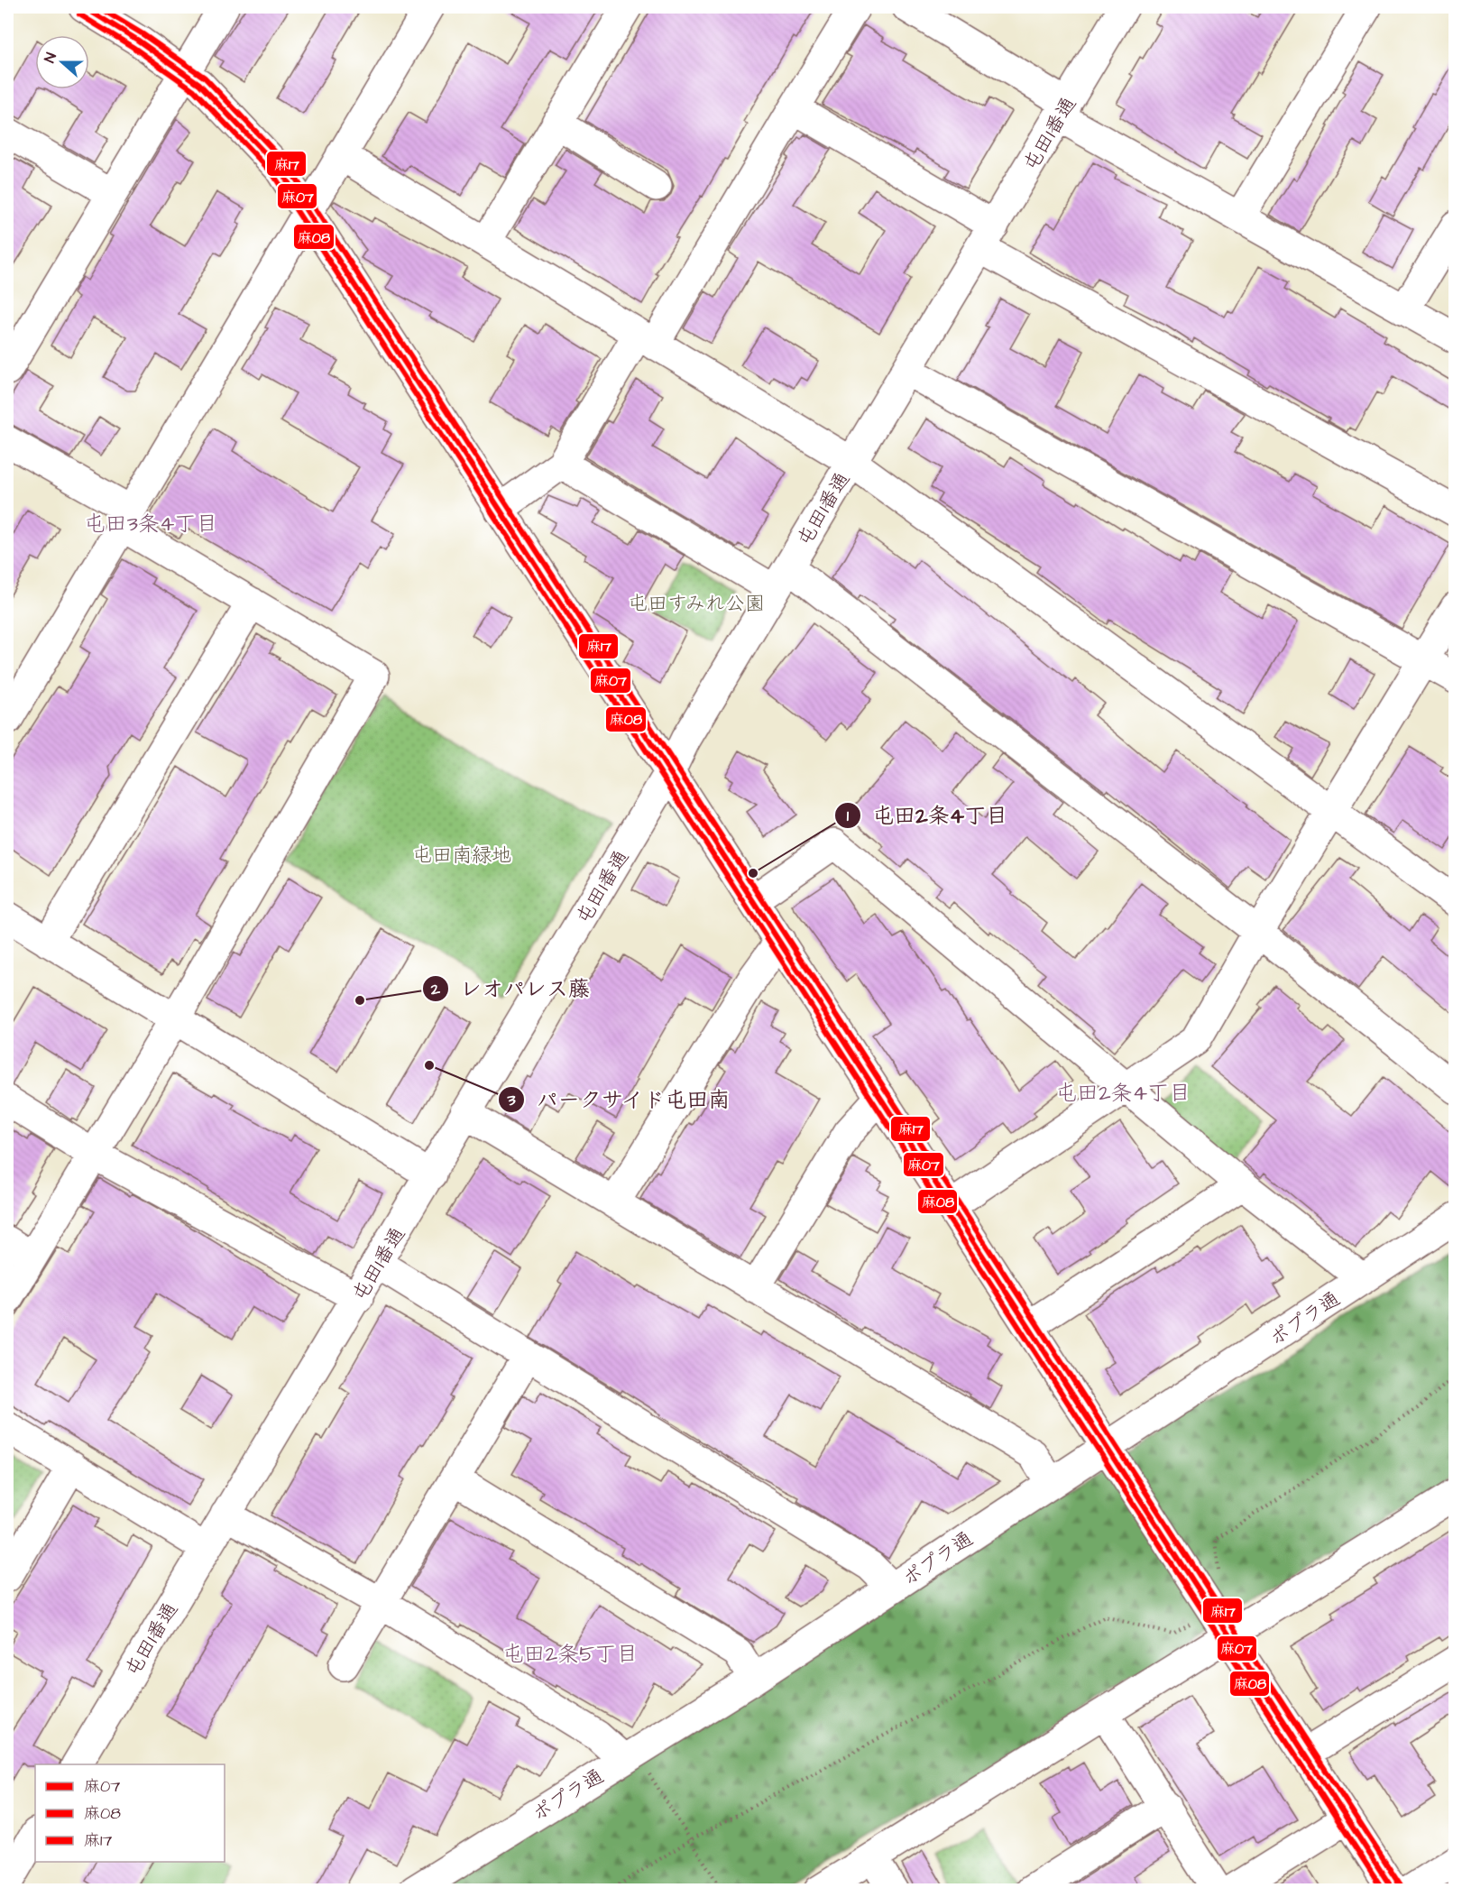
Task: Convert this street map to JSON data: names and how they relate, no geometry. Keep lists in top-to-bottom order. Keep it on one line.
{"streets":{"street":["屯田1番通","ポプラ通"]},"districts":["屯田3条4丁目","屯田2条4丁目","屯田2条5丁目"],"parks":["屯田すみれ公園","屯田南緑地"],"places":["屯田2条4丁目","レオパレス藤","パークサイド屯田南"],"lines":["transit line 麻07","transit line 麻17","transit line 麻08"],"legend":["麻07","麻08","麻17"],"north":"left"}
